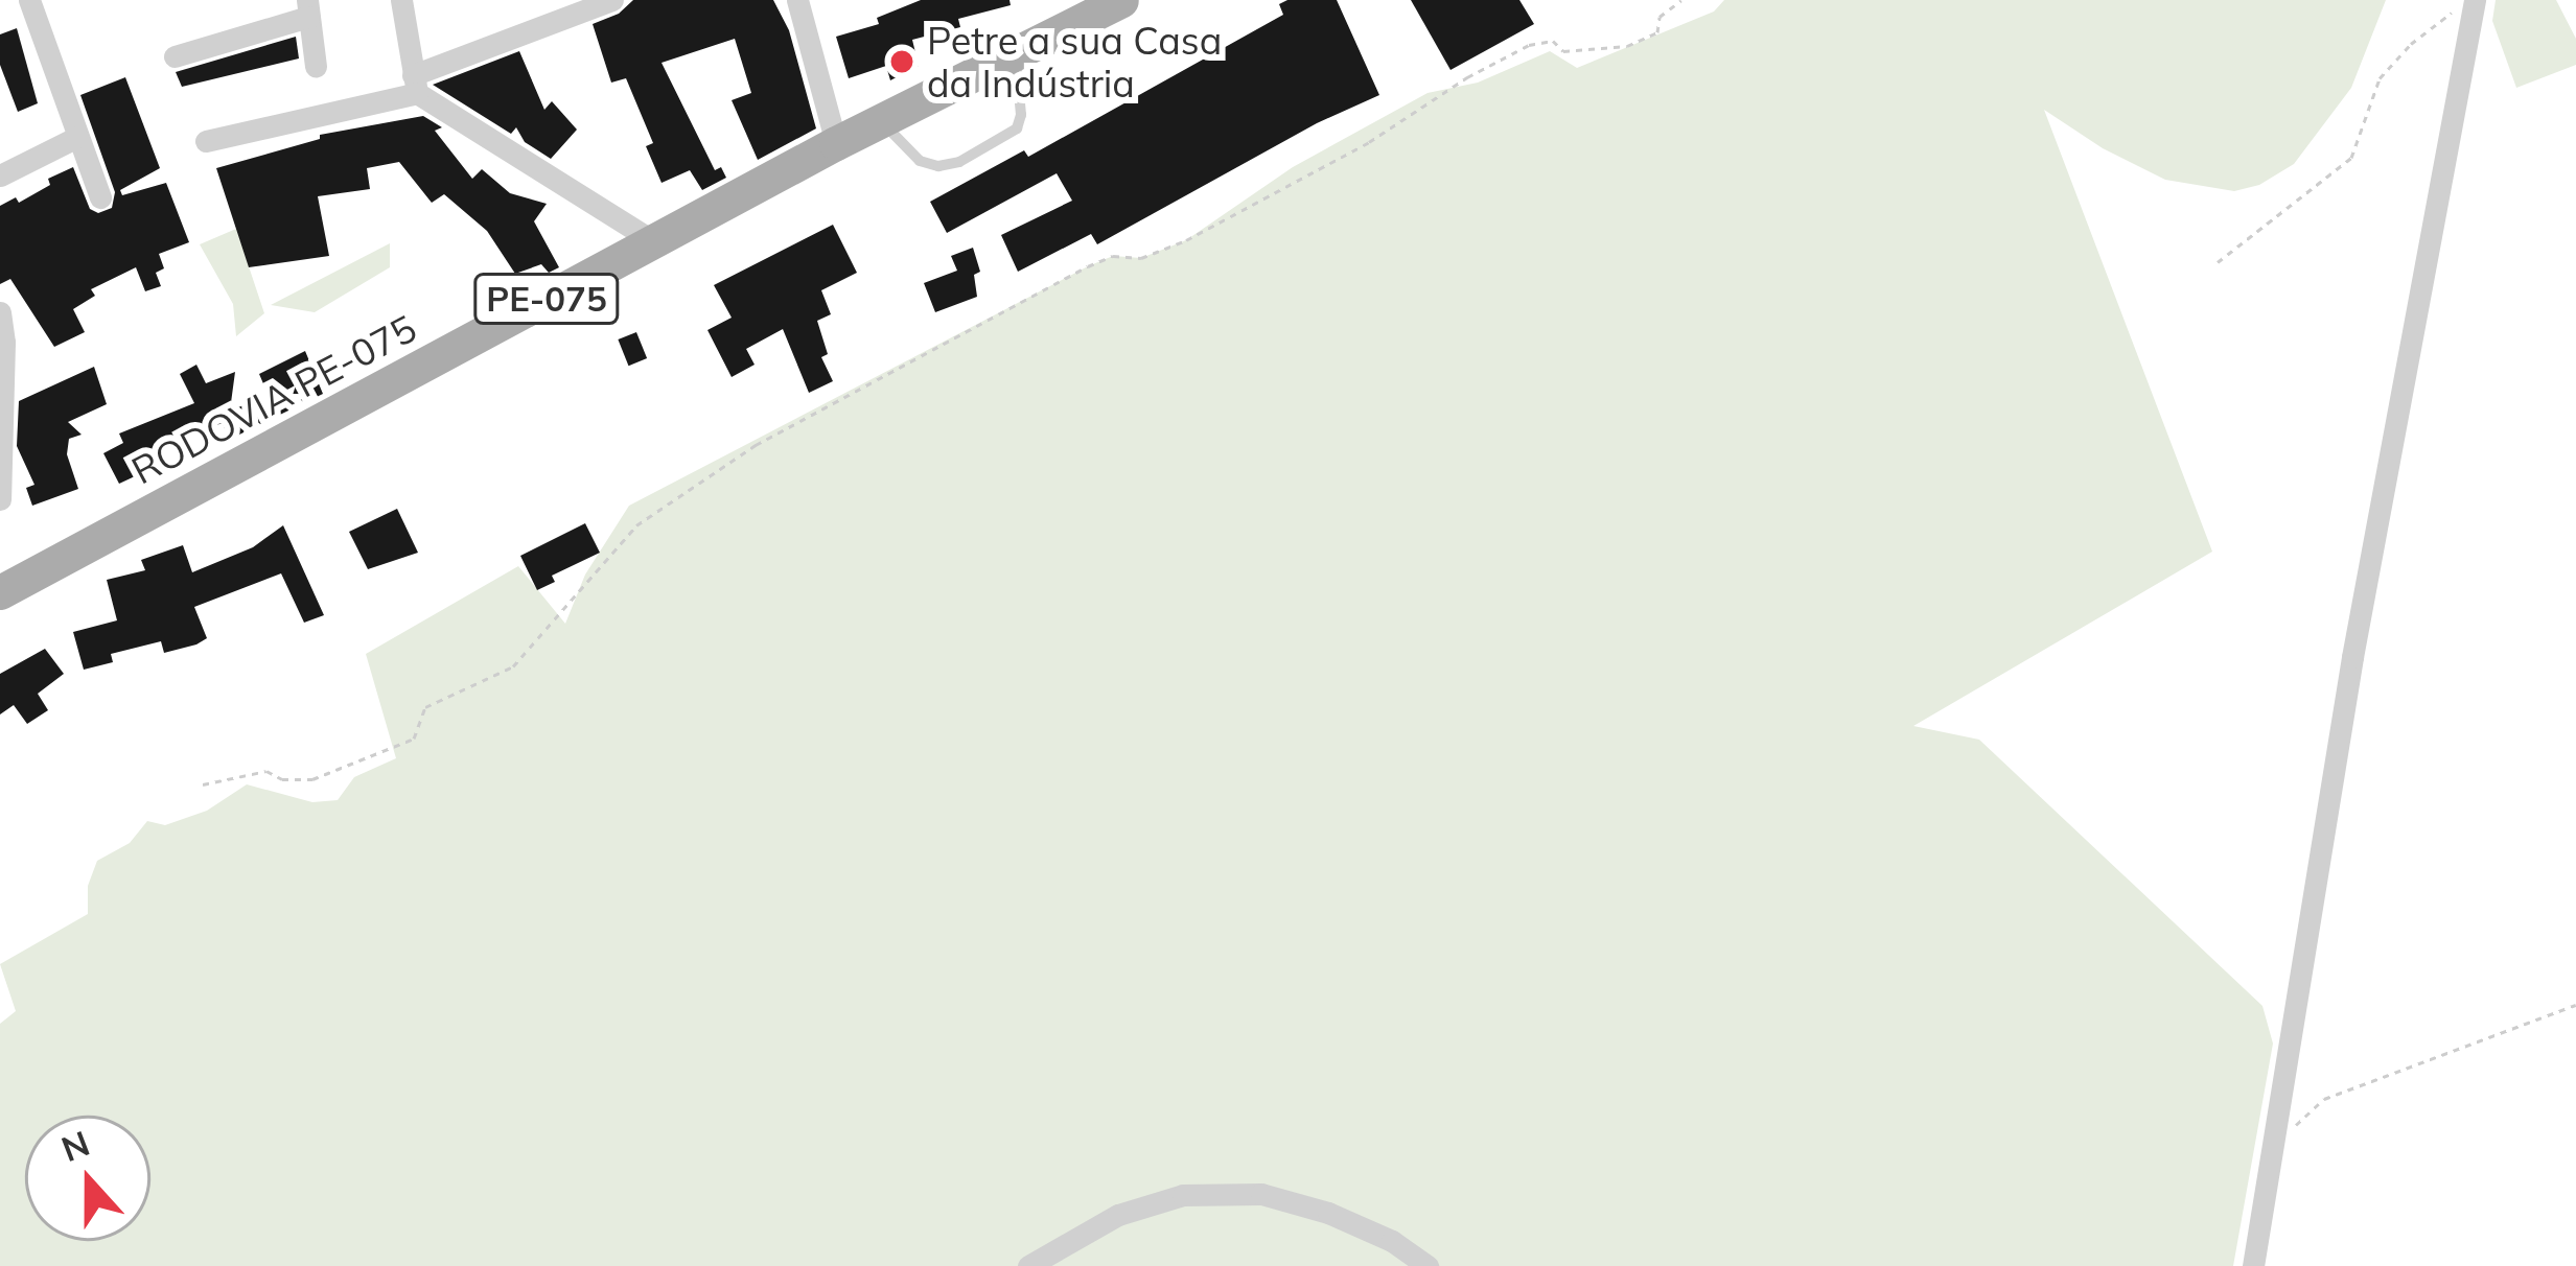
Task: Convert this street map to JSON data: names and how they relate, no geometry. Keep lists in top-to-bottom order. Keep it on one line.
{"streets":{"main road":["PE-075","RODOVIA PE-075"]},"places":["Petre a sua Casa da Indústria"],"north":"top"}
